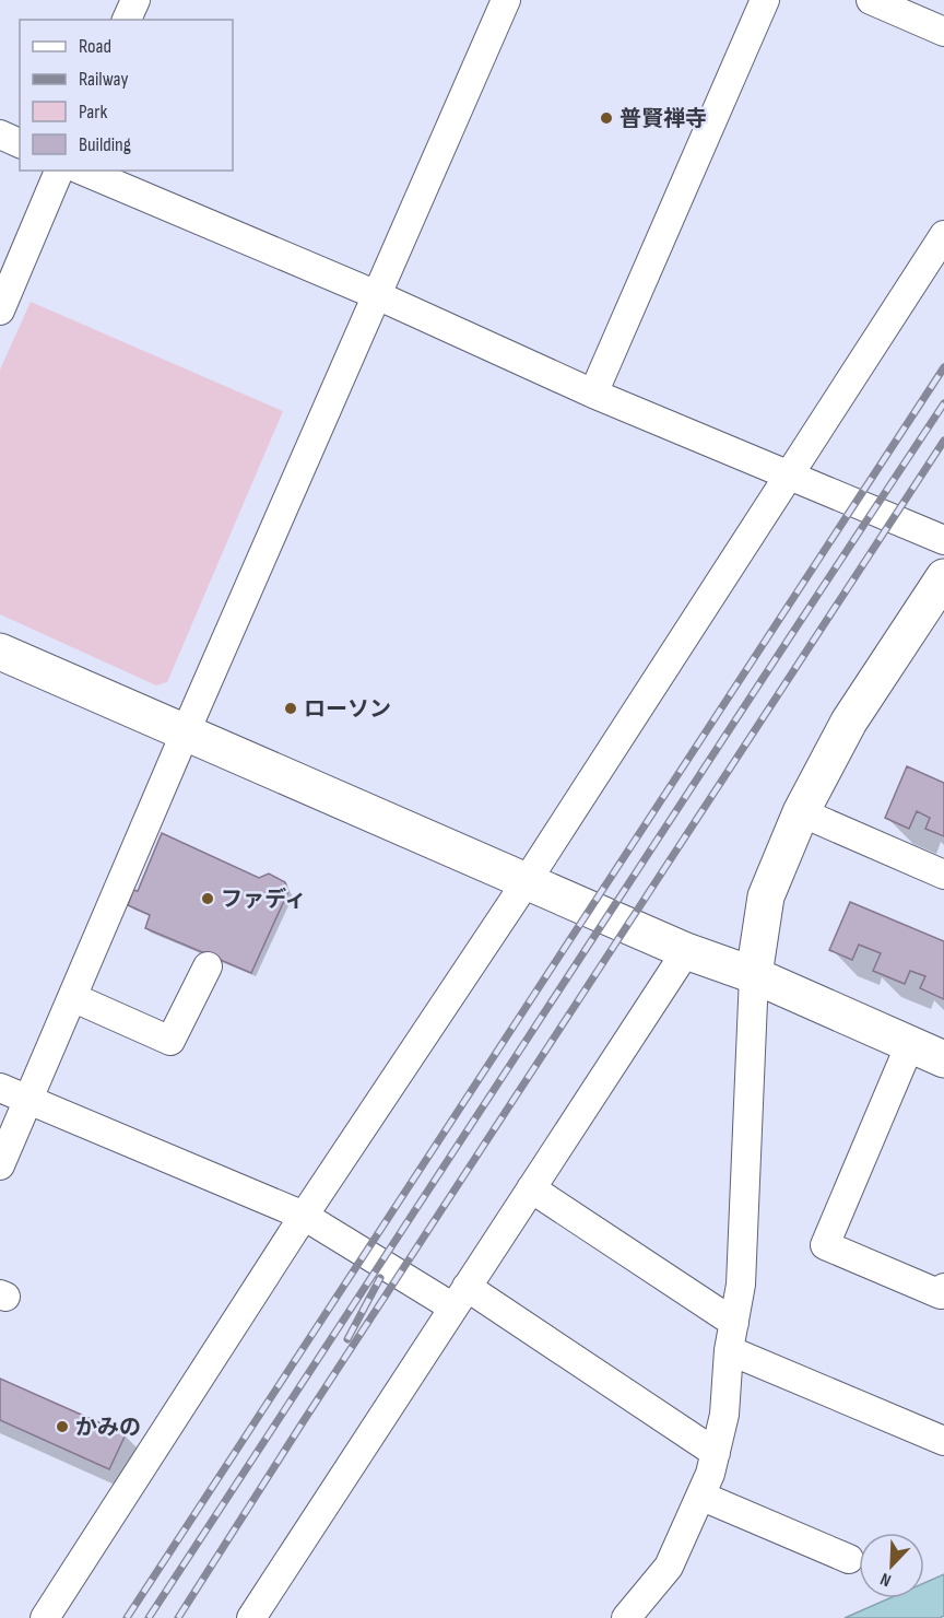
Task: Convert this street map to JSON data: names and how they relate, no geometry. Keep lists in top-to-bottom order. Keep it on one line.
{"places":["普賢禅寺","ローソン","ファディ","かみの"],"legend":["Road","Railway","Park","Building"],"north":"bottom left"}
